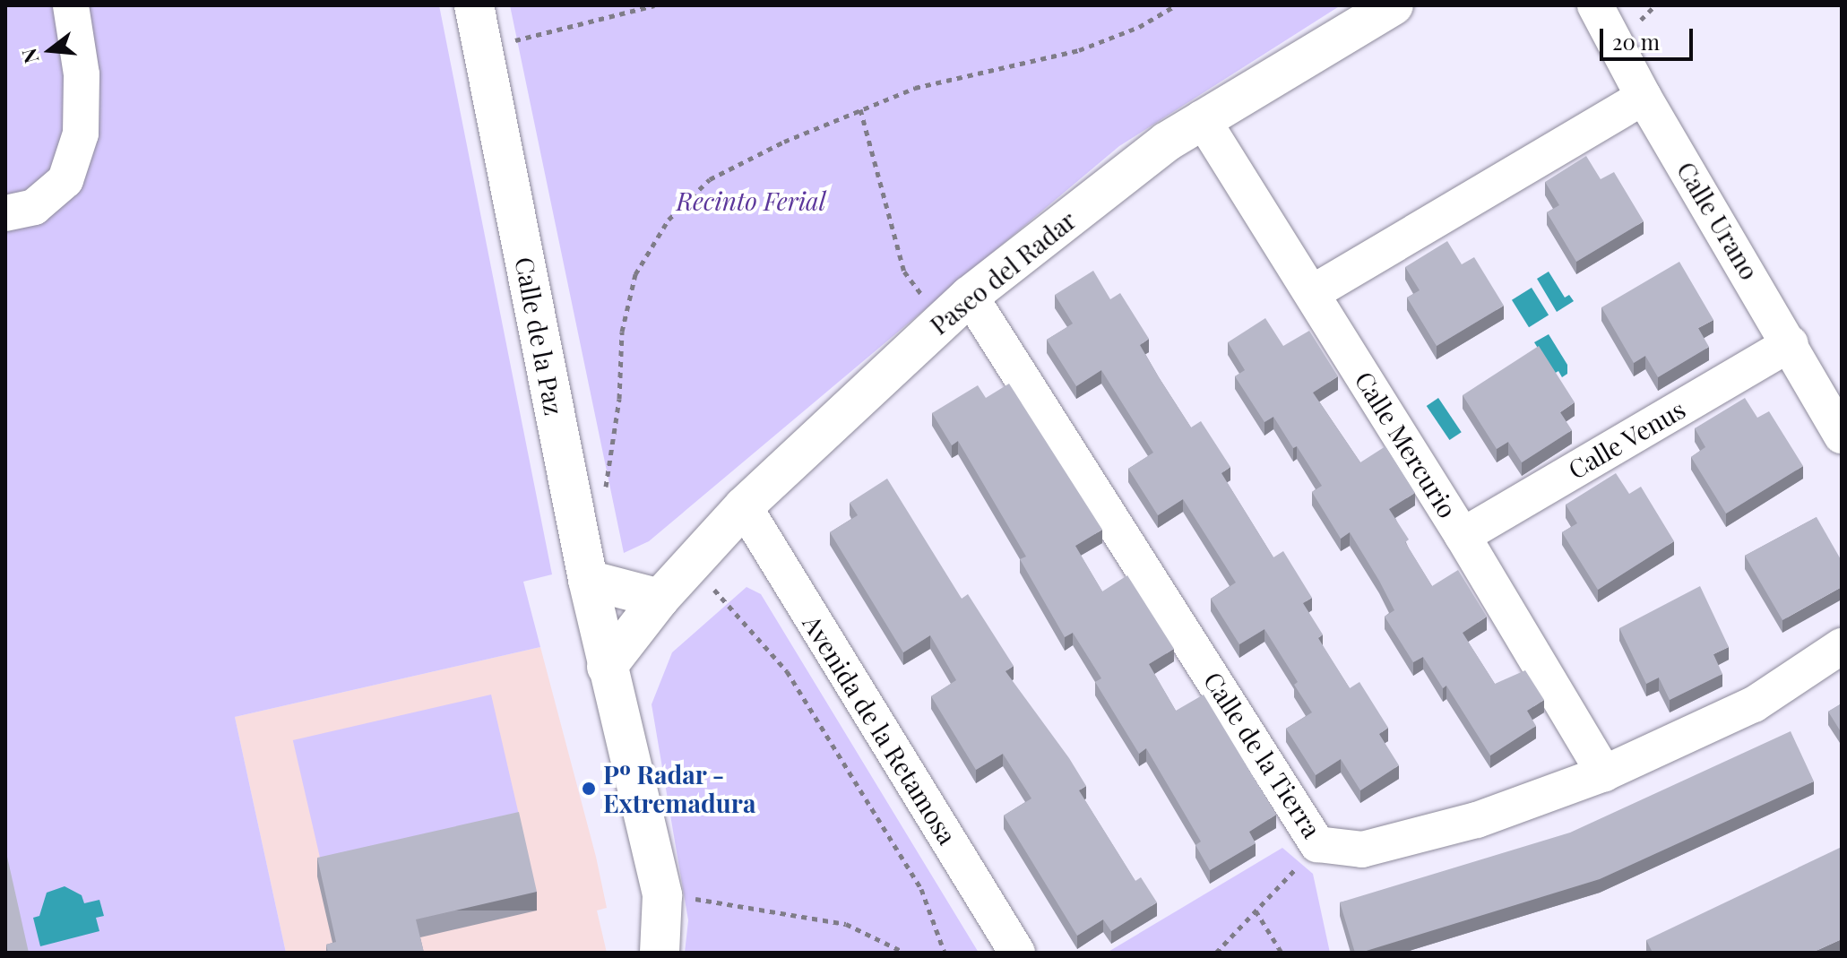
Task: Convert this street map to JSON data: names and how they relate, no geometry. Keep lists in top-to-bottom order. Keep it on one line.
{"streets":{"street":["Calle Urano","Paseo del Radar","Calle de la Paz","Calle Venus","Calle Mercurio","Avenida de la Retamosa","Calle de la Tierra"]},"crossings":[["Calle Urano","Calle Venus"],["Paseo del Radar","Calle de la Paz"],["Paseo del Radar","Calle Mercurio"],["Paseo del Radar","Avenida de la Retamosa"],["Paseo del Radar","Calle de la Tierra"],["Calle Venus","Calle Mercurio"],["Calle Mercurio","Calle de la Tierra"]],"parks":["Recinto Ferial"],"places":["Pº Radar - Extremadura"],"scale_bar":"20 m","north":"left"}
